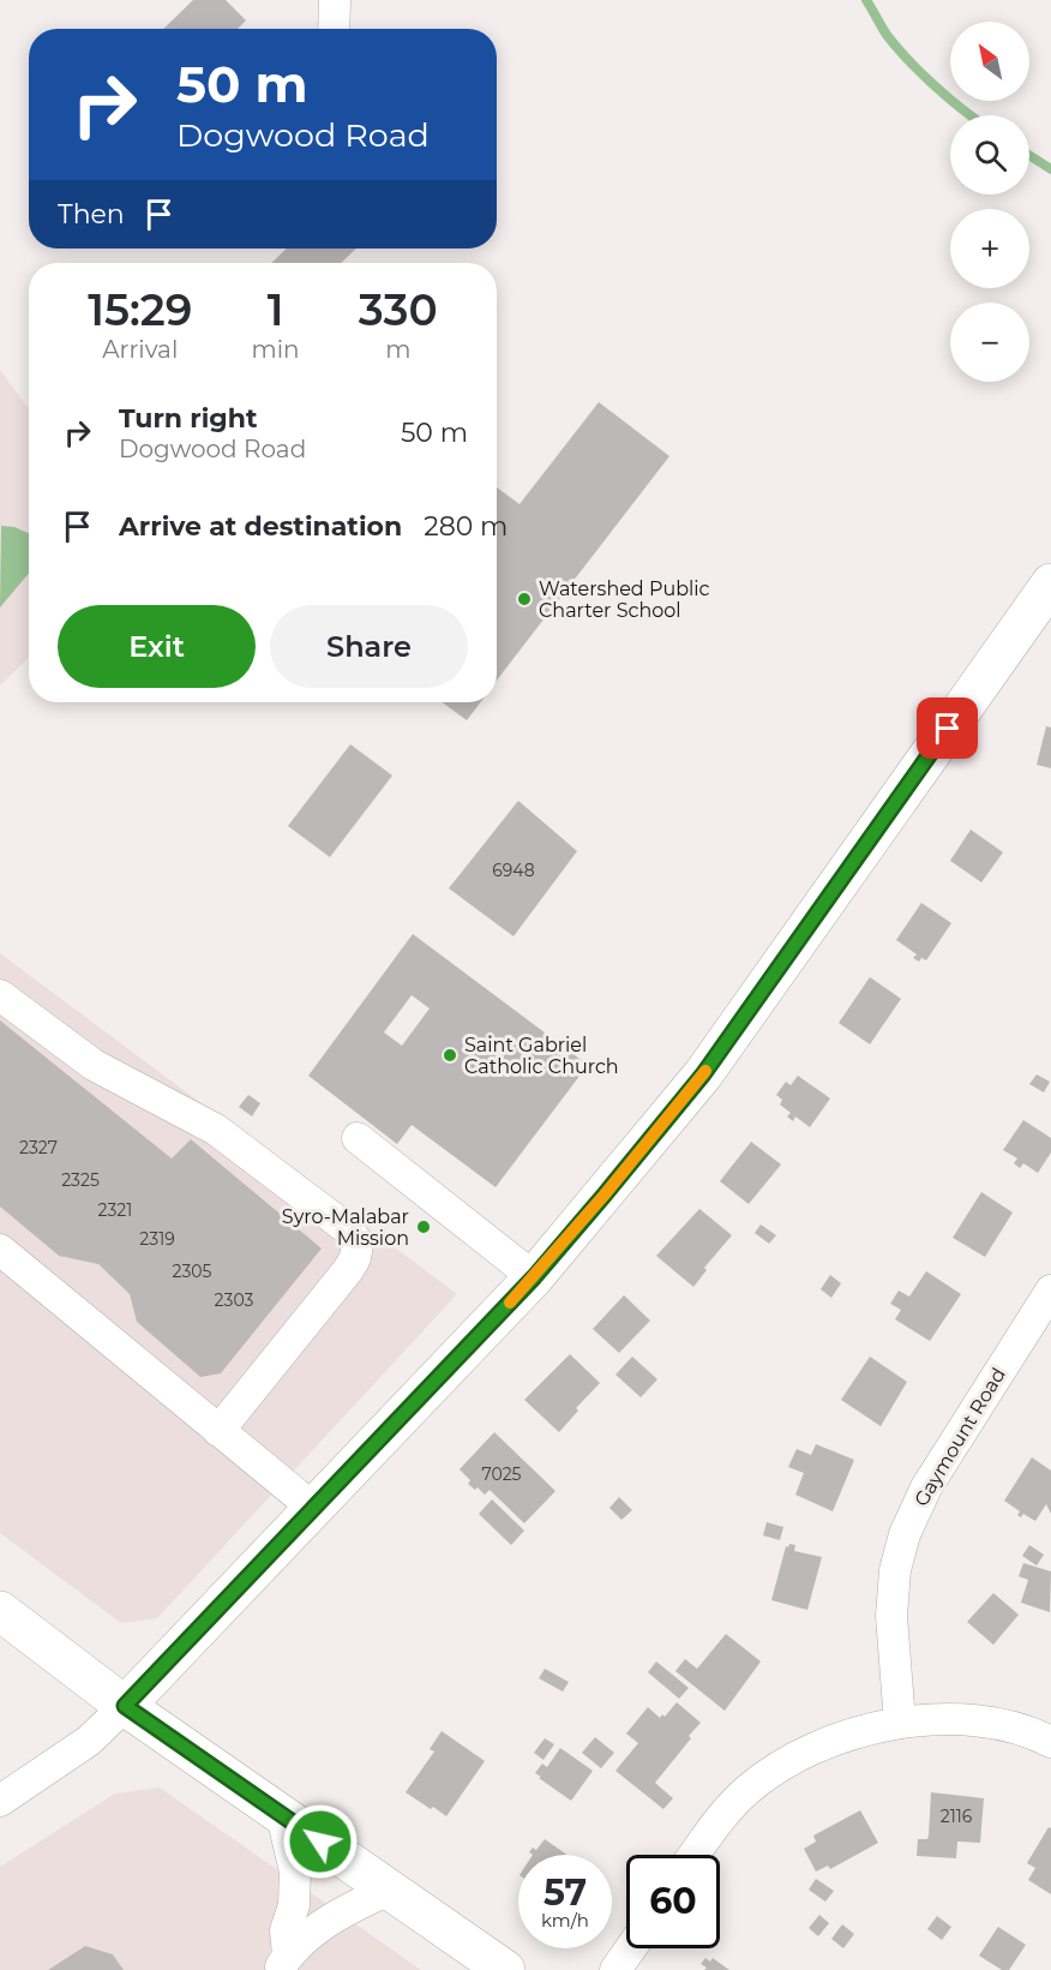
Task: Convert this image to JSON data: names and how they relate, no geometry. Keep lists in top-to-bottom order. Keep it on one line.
{"streets":{"street":["Gaymount Road"]},"places":["Watershed Public Charter School","Saint Gabriel Catholic Church","Syro-Malabar Mission"],"house_numbers":["6948","2327","2325","2321","2319","2305","2303","7025","2116"],"north":"top left","page":{"map_buttons":["+","−"],"turn":["50 m","Dogwood Road"],"then":"Then","eta":["15:29","Arrival","1","min","330","m"],"list":[{"name":"Turn right","note":"Dogwood Road","value":"50 m"},{"name":"Arrive at destination","value":"280 m"}],"buttons":["Exit","Share"],"speed":"57 km/h","limit":"60"}}
